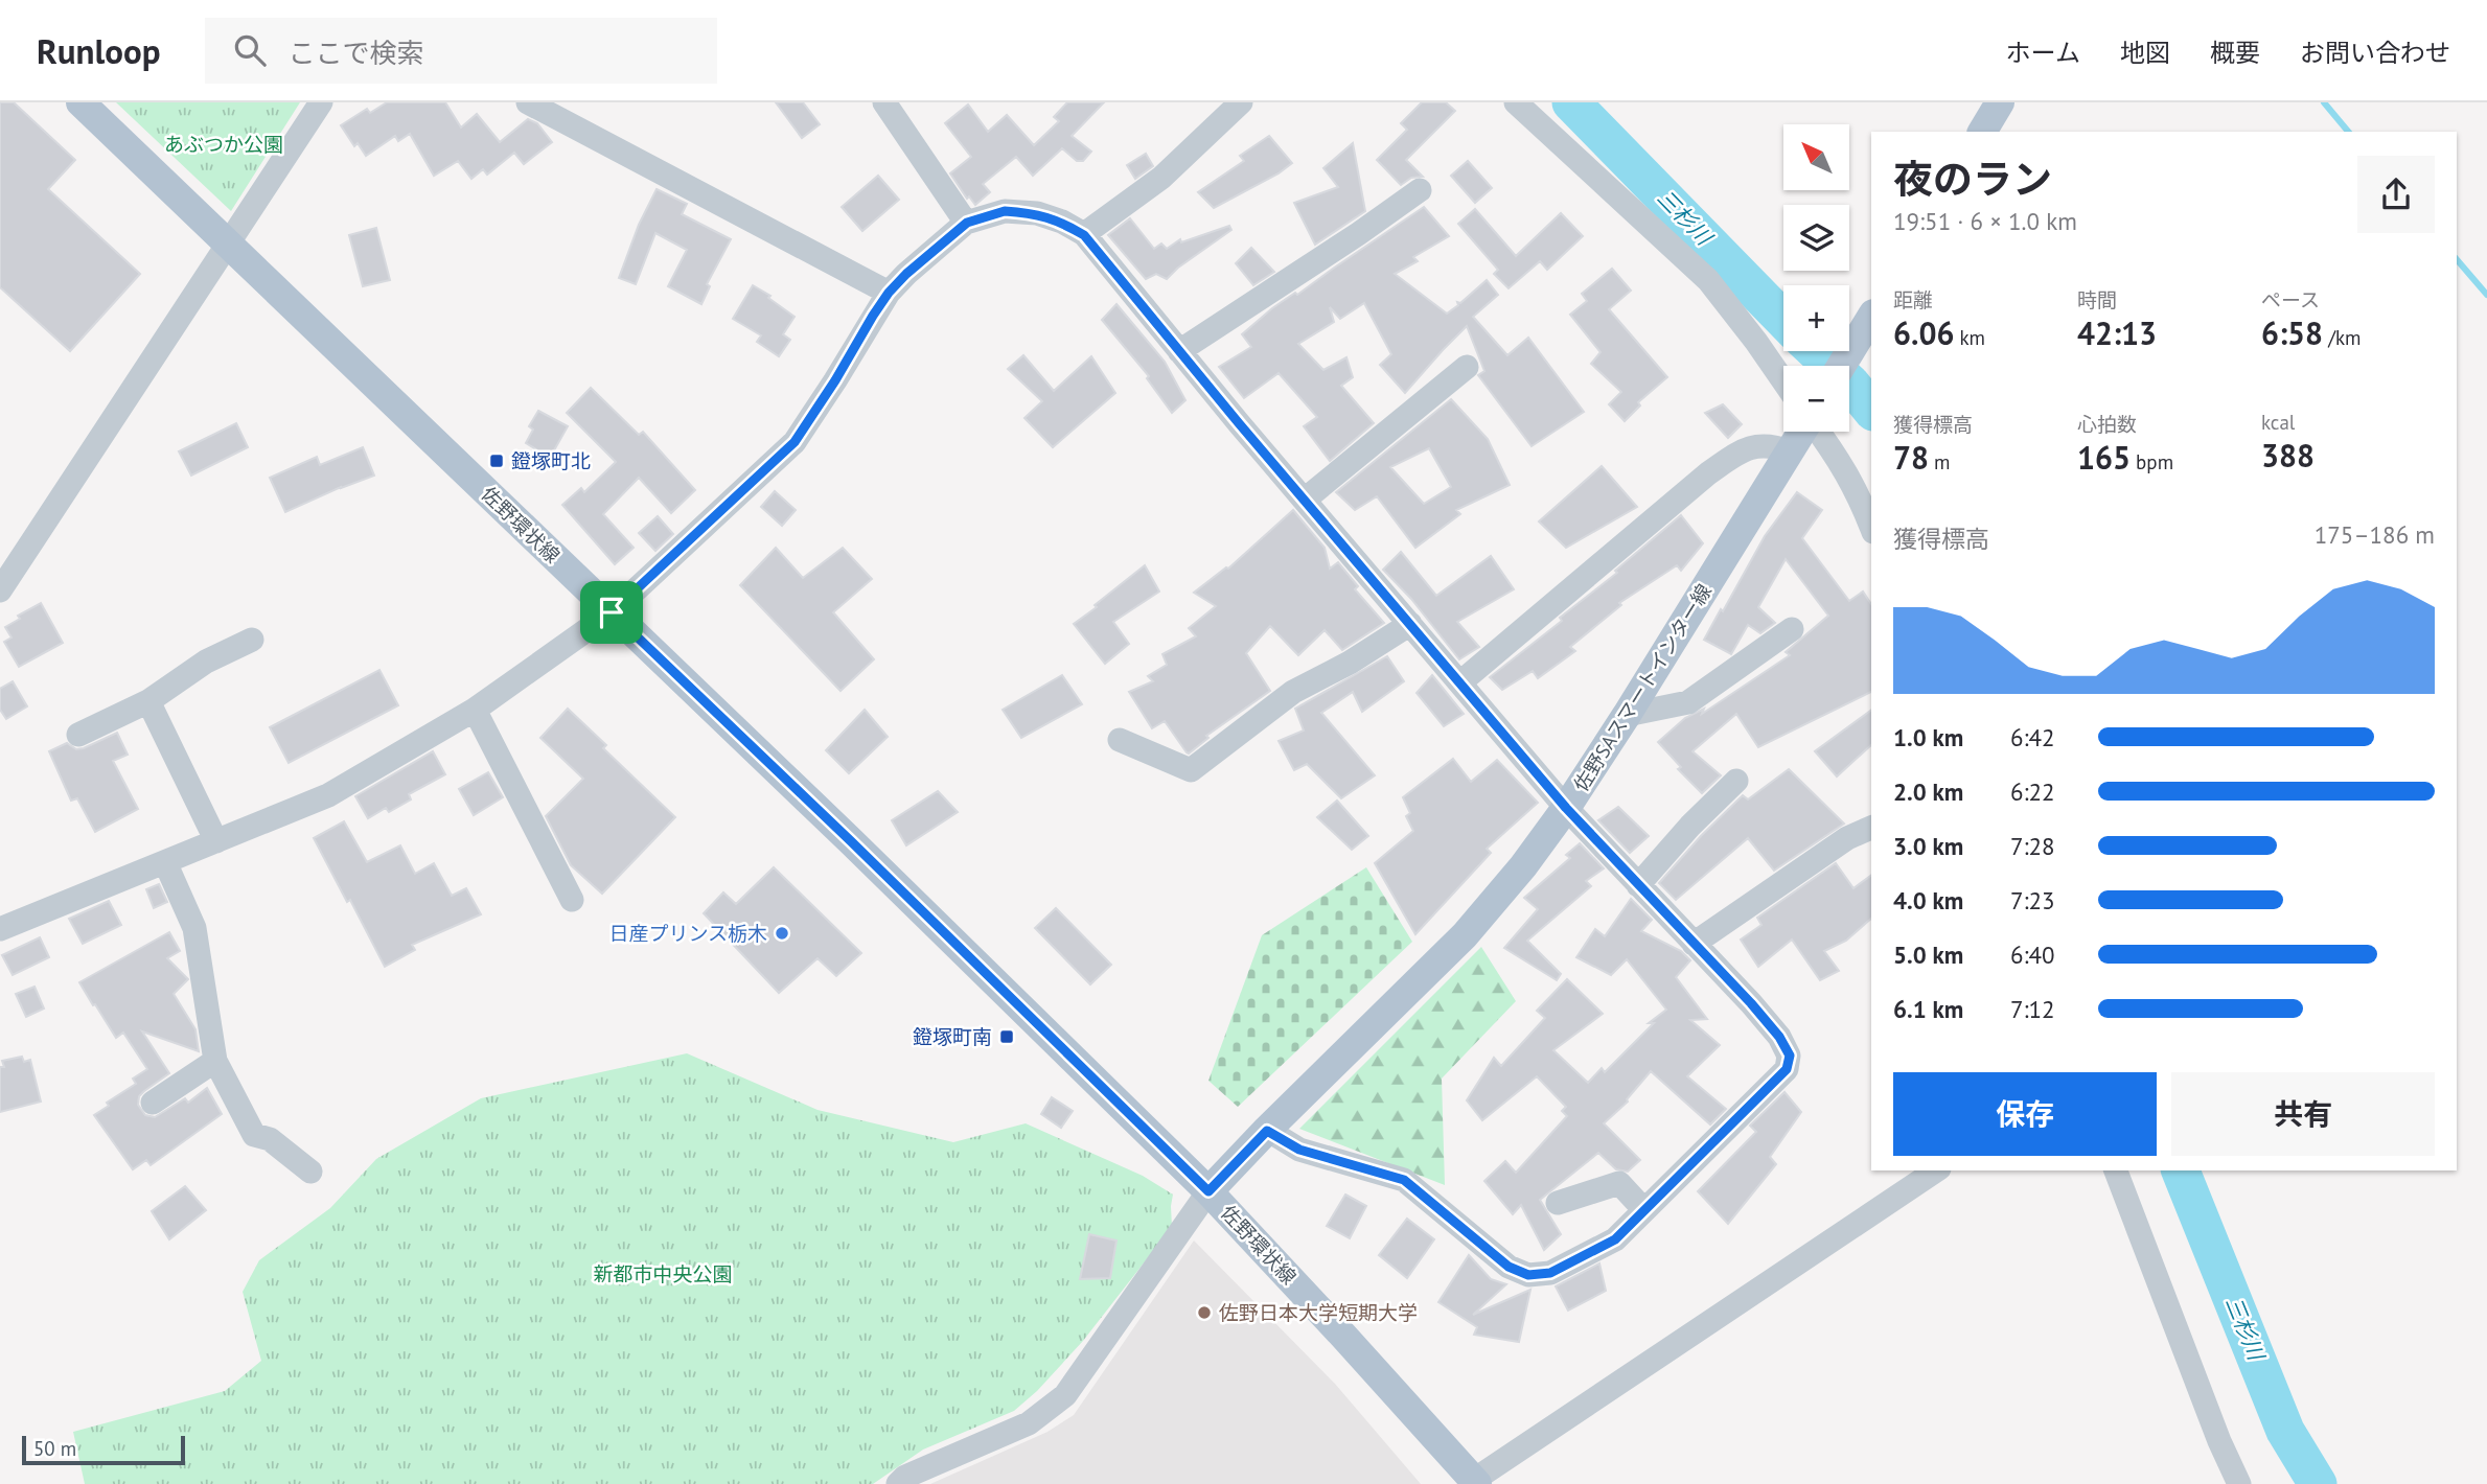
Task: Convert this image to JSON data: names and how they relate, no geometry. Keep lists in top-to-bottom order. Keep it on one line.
{"streets":{"main road":["佐野環状線","佐野SAスマートインター線"]},"crossings":[["佐野環状線","佐野SAスマートインター線"]],"water":["三杉川"],"parks":["あぶつか公園","新都市中央公園"],"places":{"transit":["鐙塚町北","鐙塚町南"],"other":["日産プリンス栃木","佐野日本大学短期大学"]},"scale_bar":"50 m","north":"top left","page":{"header":"Runloop","search":"ここで検索","nav":["ホーム","地図","概要","お問い合わせ"],"map_buttons":["+","−"],"heading":["夜のラン","19:51 · 6 × 1.0 km"],"stats":[["距離","6.06 km"],["時間","42:13"],["ペース","6:58 /km"],["獲得標高","78 m"],["心拍数","165 bpm"],["kcal","388"]],"chart":["獲得標高","175–186 m"],"list":[{"name":"1.0 km","note":"6:42"},{"name":"2.0 km","note":"6:22"},{"name":"3.0 km","note":"7:28"},{"name":"4.0 km","note":"7:23"},{"name":"5.0 km","note":"6:40"},{"name":"6.1 km","note":"7:12"}],"buttons":["保存","共有"],"scale":"50 m"}}
